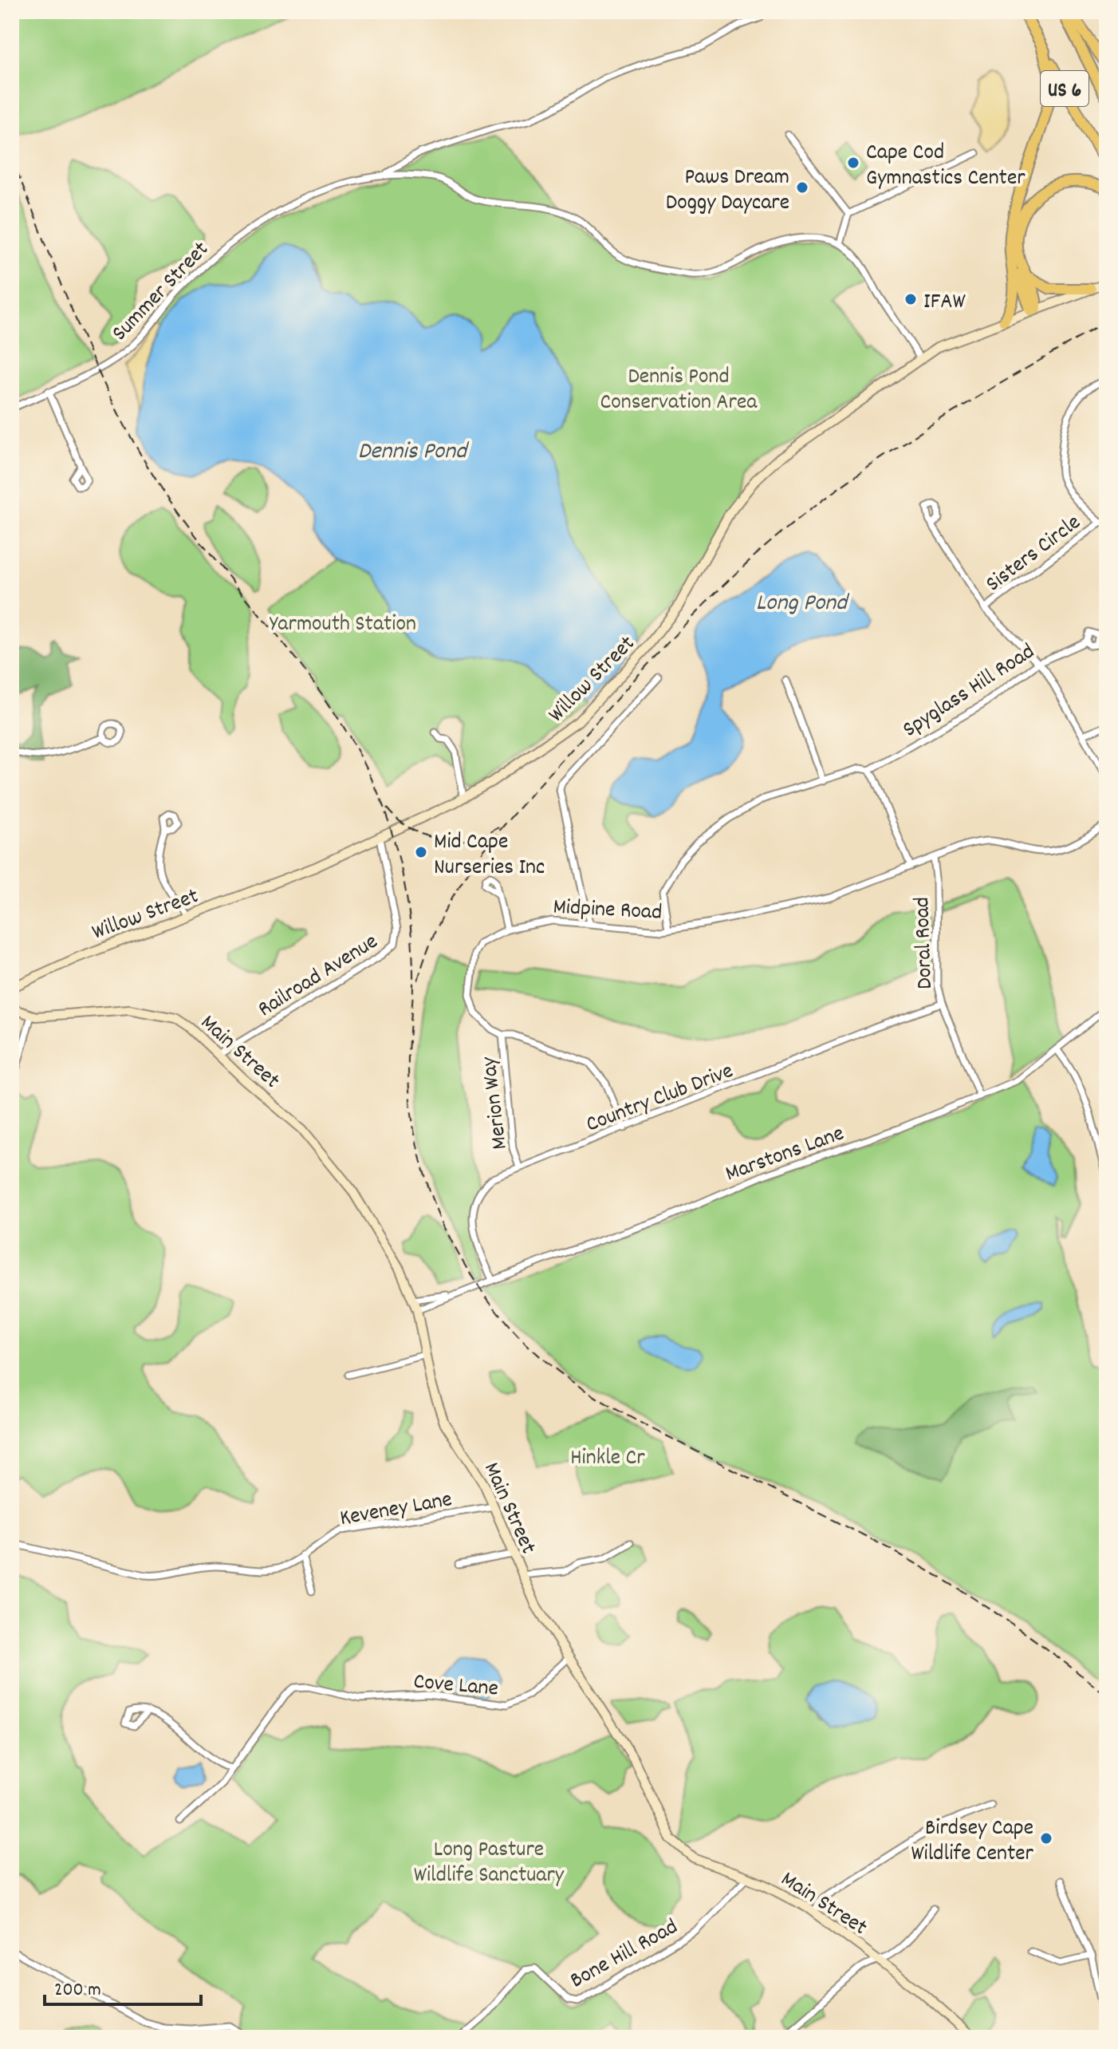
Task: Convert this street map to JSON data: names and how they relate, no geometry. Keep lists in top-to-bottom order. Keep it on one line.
{"streets":{"highway":["US 6"],"main road":["Willow Street","Main Street"],"street":["Summer Street","Sisters Circle","Spyglass Hill Road","Midpine Road","Doral Road","Railroad Avenue","Country Club Drive","Merion Way","Marstons Lane","Keveney Lane","Cove Lane","Bone Hill Road"]},"crossings":[["Willow Street","Railroad Avenue"],["Spyglass Hill Road","Midpine Road"],["Midpine Road","Doral Road"],["Midpine Road","Country Club Drive"],["Midpine Road","Merion Way"],["Doral Road","Country Club Drive"],["Doral Road","Marstons Lane"],["Railroad Avenue","Main Street"],["Main Street","Marstons Lane"],["Main Street","Keveney Lane"],["Main Street","Cove Lane"],["Main Street","Bone Hill Road"],["Country Club Drive","Merion Way"],["Country Club Drive","Marstons Lane"]],"water":["Dennis Pond","Long Pond"],"parks":["Dennis Pond Conservation Area","Yarmouth Station","Hinkle Cr","Long Pasture Wildlife Sanctuary"],"places":["Cape Cod Gymnastics Center","Paws Dream Doggy Daycare","IFAW","Mid Cape Nurseries Inc","Birdsey Cape Wildlife Center"],"scale_bar":"200 m"}
